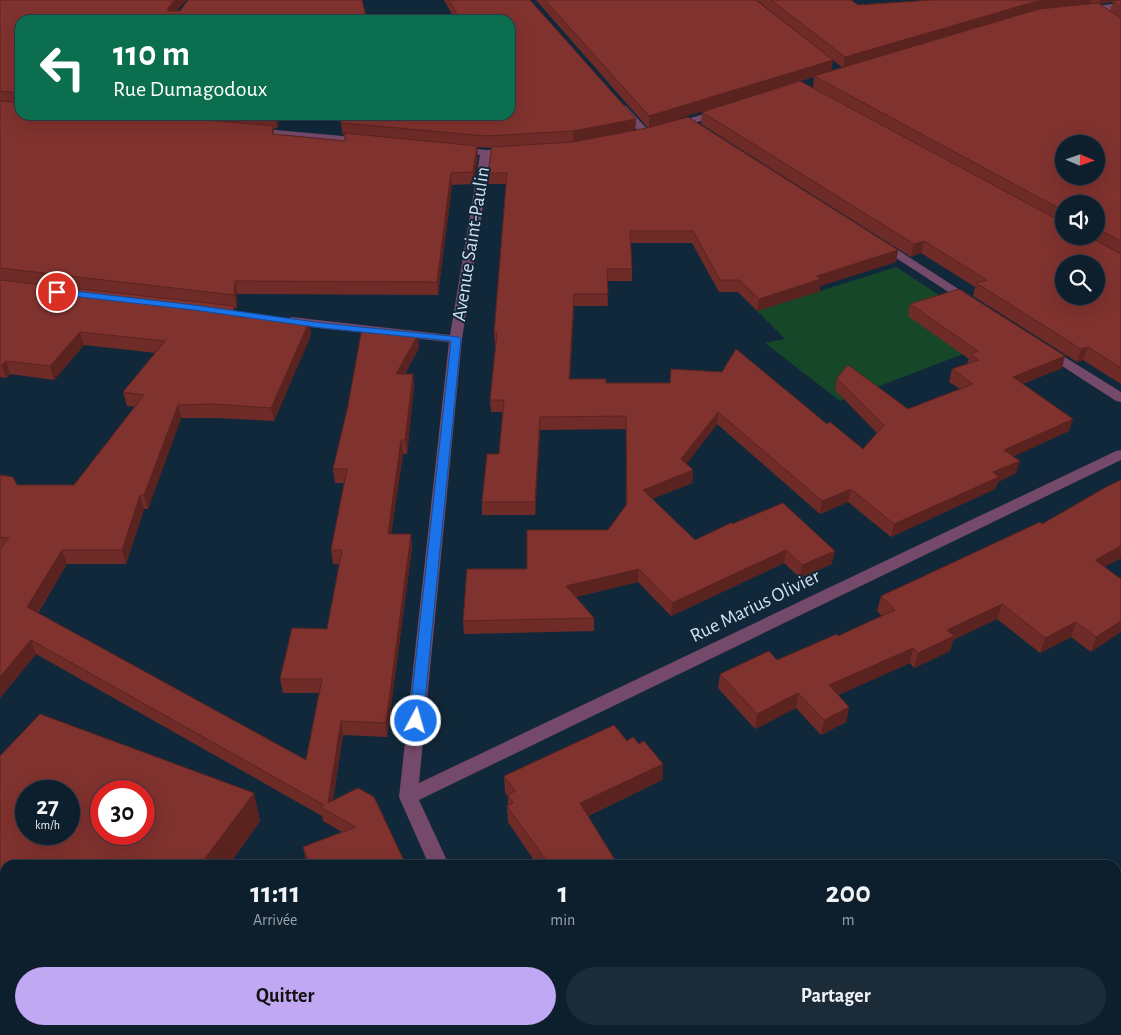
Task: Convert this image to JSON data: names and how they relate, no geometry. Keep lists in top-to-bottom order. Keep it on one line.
{"streets":{"street":["Avenue Saint-Paulin","Rue Marius Olivier"]},"crossings":[["Avenue Saint-Paulin","Rue Marius Olivier"]],"north":"right","page":{"turn":["110 m","Rue Dumagodoux"],"speed":"27 km/h","limit":"30","eta":["11:11","Arrivée","1","min","200","m"],"buttons":["Quitter","Partager"]}}
